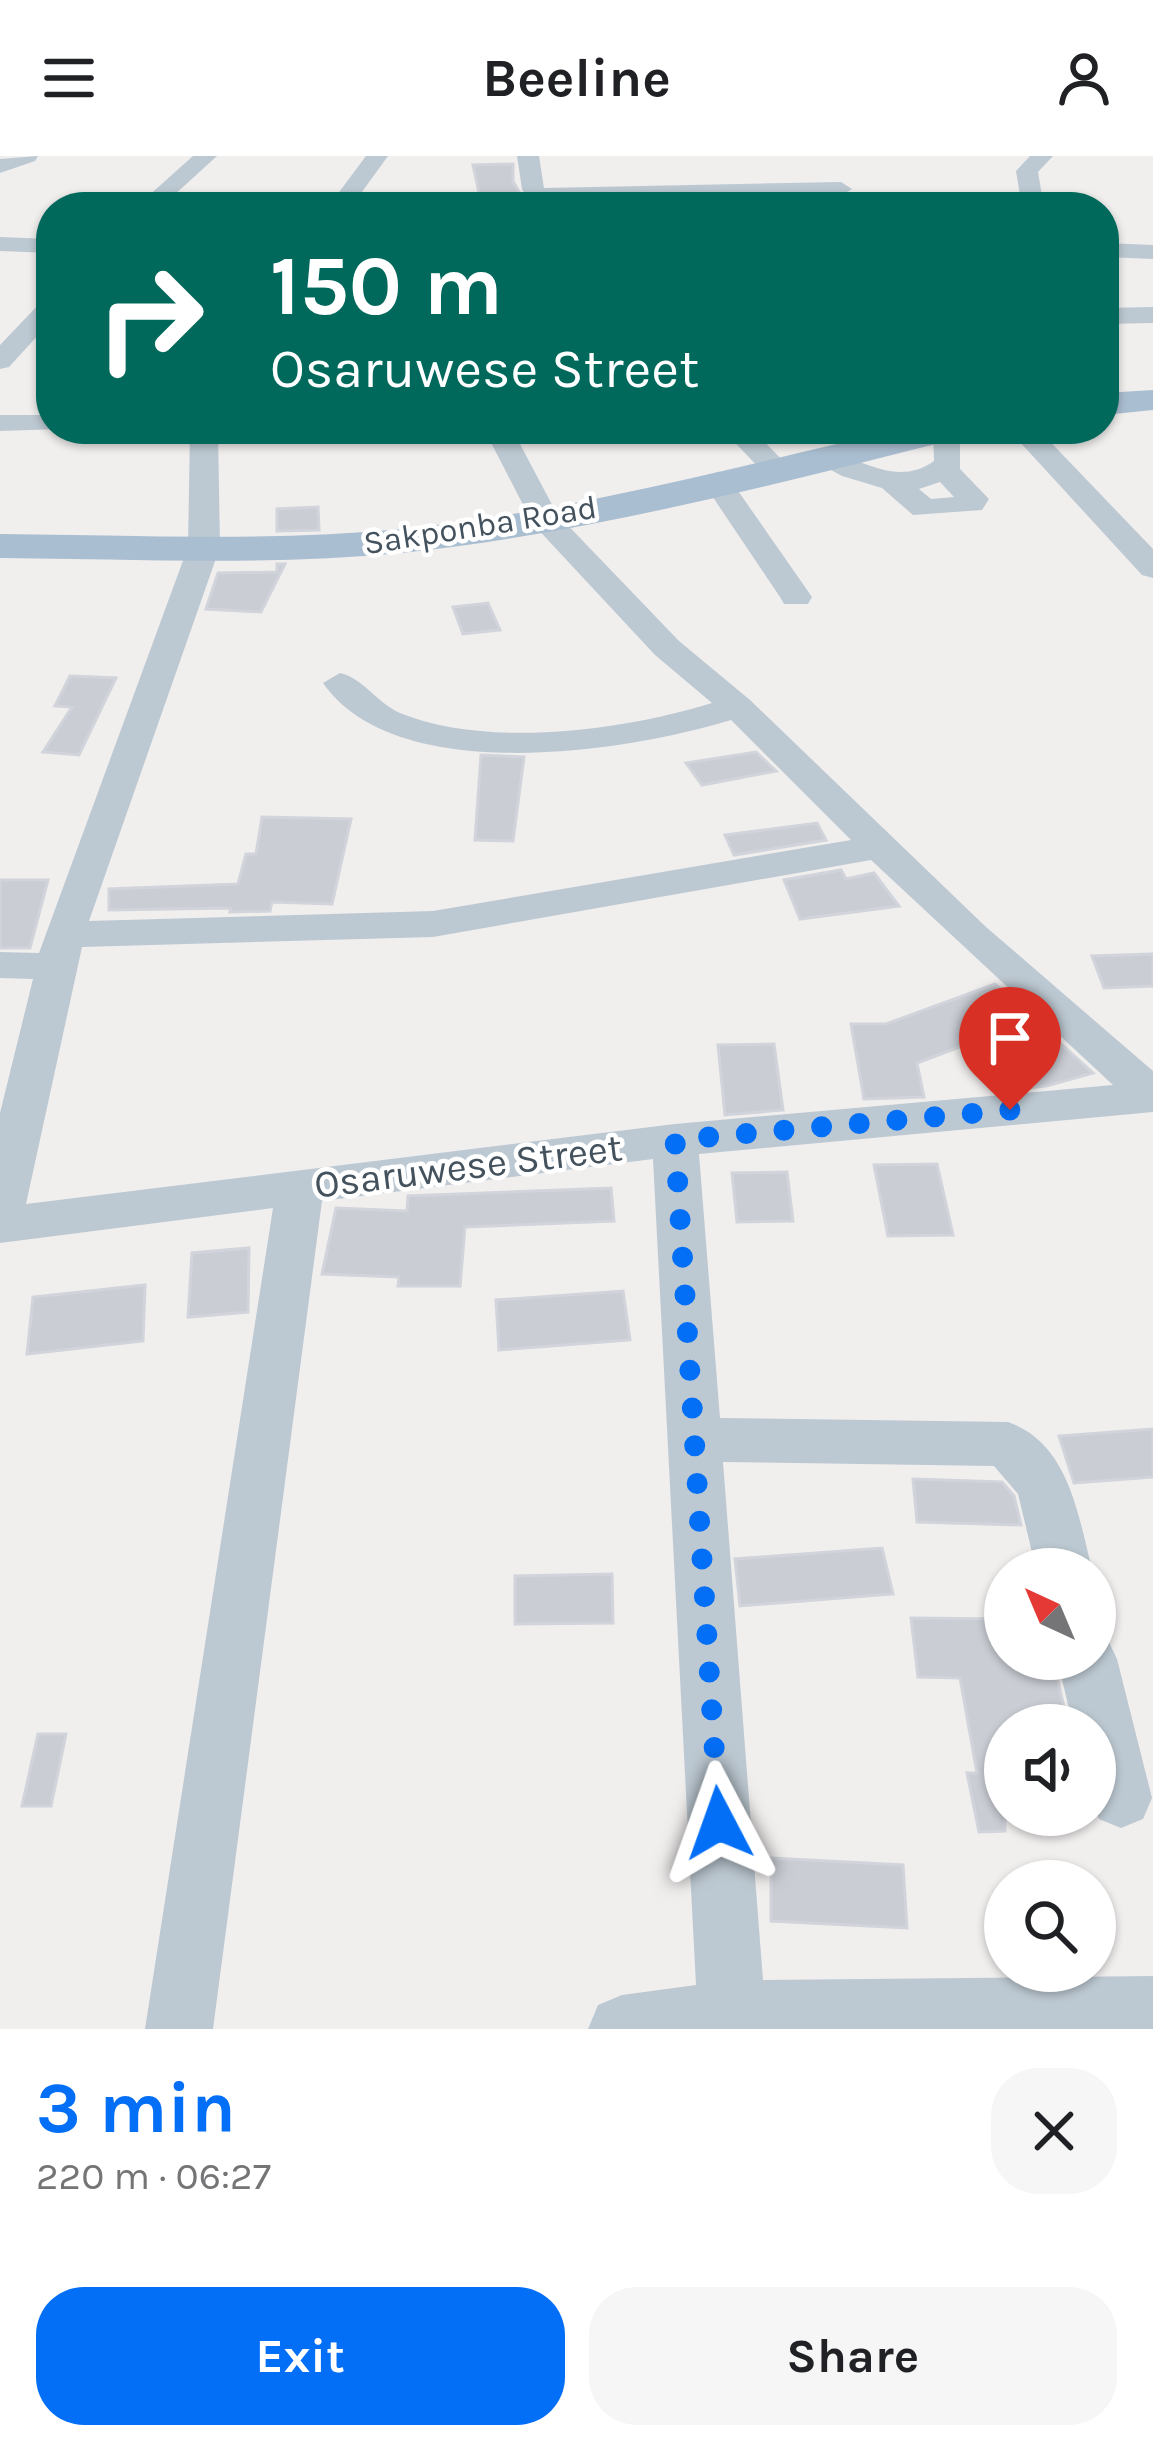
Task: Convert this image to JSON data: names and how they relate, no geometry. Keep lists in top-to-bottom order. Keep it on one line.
{"streets":{"main road":["Sakponba Road"],"street":["Osaruwese Street"]},"north":"top left","page":{"header":"Beeline","turn":["150 m","Osaruwese Street"],"heading":["3 min","220 m · 06:27"],"buttons":["Exit","Share"]}}
